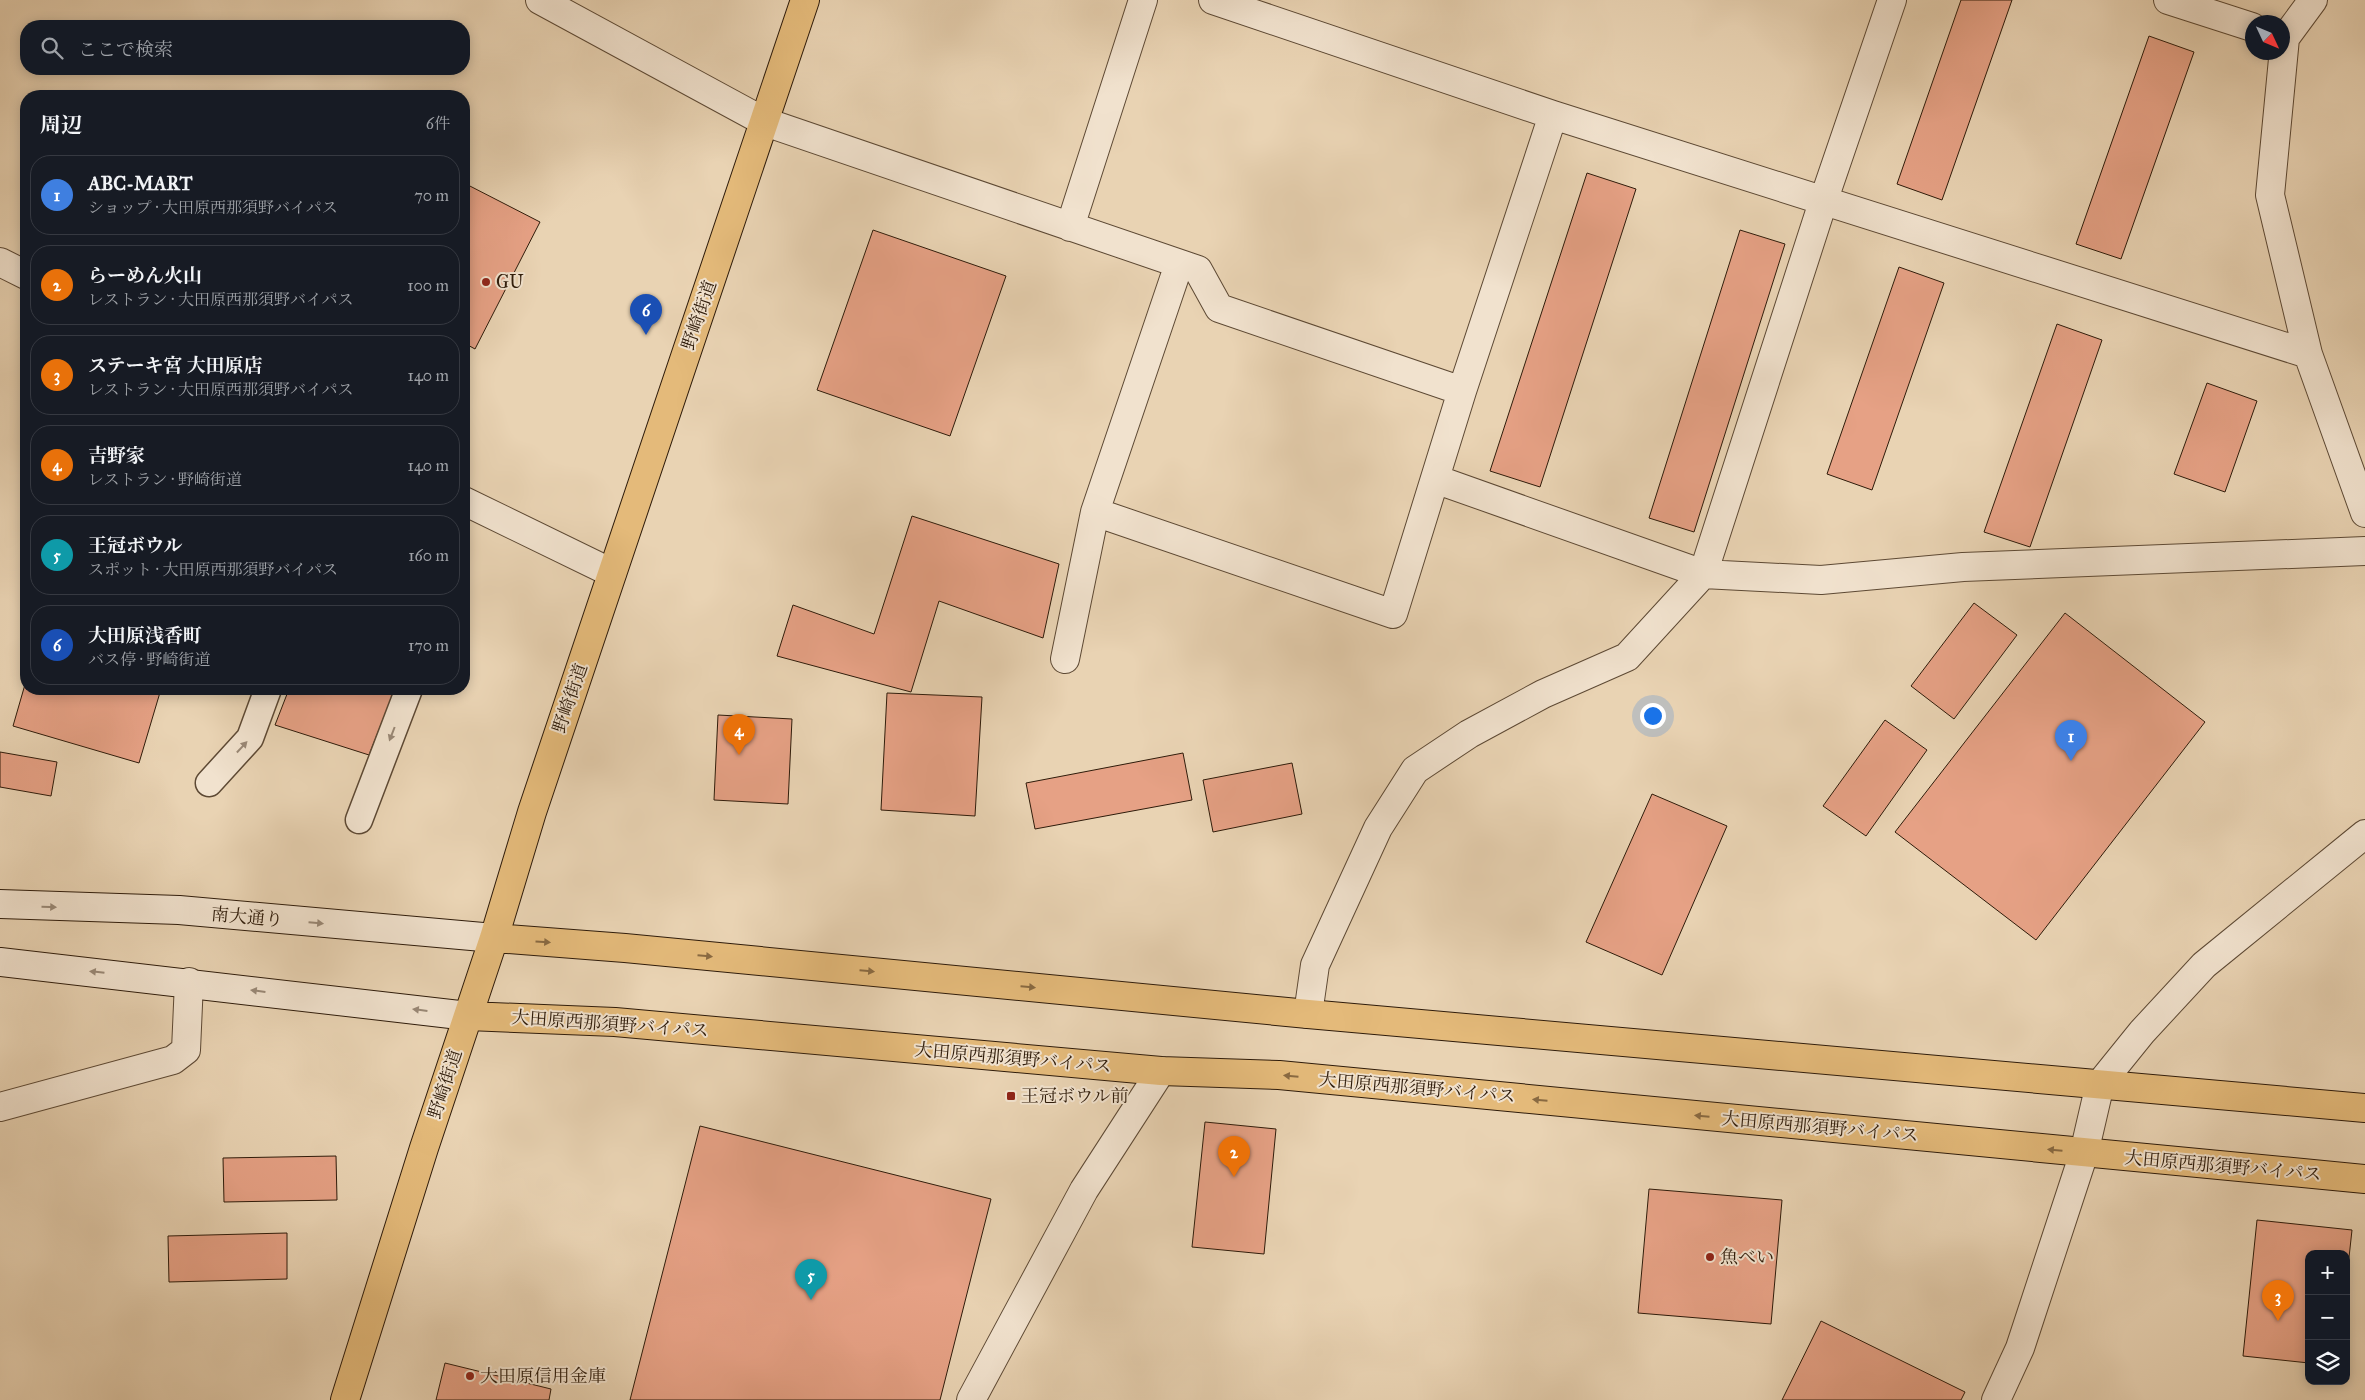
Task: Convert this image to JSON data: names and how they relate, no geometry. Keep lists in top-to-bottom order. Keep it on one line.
{"streets":{"highway":["野崎街道","大田原西那須野バイパス"],"street":["南大通り"]},"crossings":[["野崎街道","南大通り"],["野崎街道","大田原西那須野バイパス"]],"places":{"other":["GU","魚べい","大田原信用金庫"],"transit":["王冠ボウル前"]},"north":"bottom right","page":{"search":"ここで検索","heading":["周辺","6件"],"list":[{"mark":"1","name":"ABC-MART","note":"ショップ · 大田原西那須野バイパス","value":"70 m"},{"mark":"2","name":"らーめん火山","note":"レストラン · 大田原西那須野バイパス","value":"100 m"},{"mark":"3","name":"ステーキ宮 大田原店","note":"レストラン · 大田原西那須野バイパス","value":"140 m"},{"mark":"4","name":"吉野家","note":"レストラン · 野崎街道","value":"140 m"},{"mark":"5","name":"王冠ボウル","note":"スポット · 大田原西那須野バイパス","value":"160 m"},{"mark":"6","name":"大田原浅香町","note":"バス停 · 野崎街道","value":"170 m"}],"pins":["6","4","1","2","5","3"],"map_buttons":["+","−"]}}
